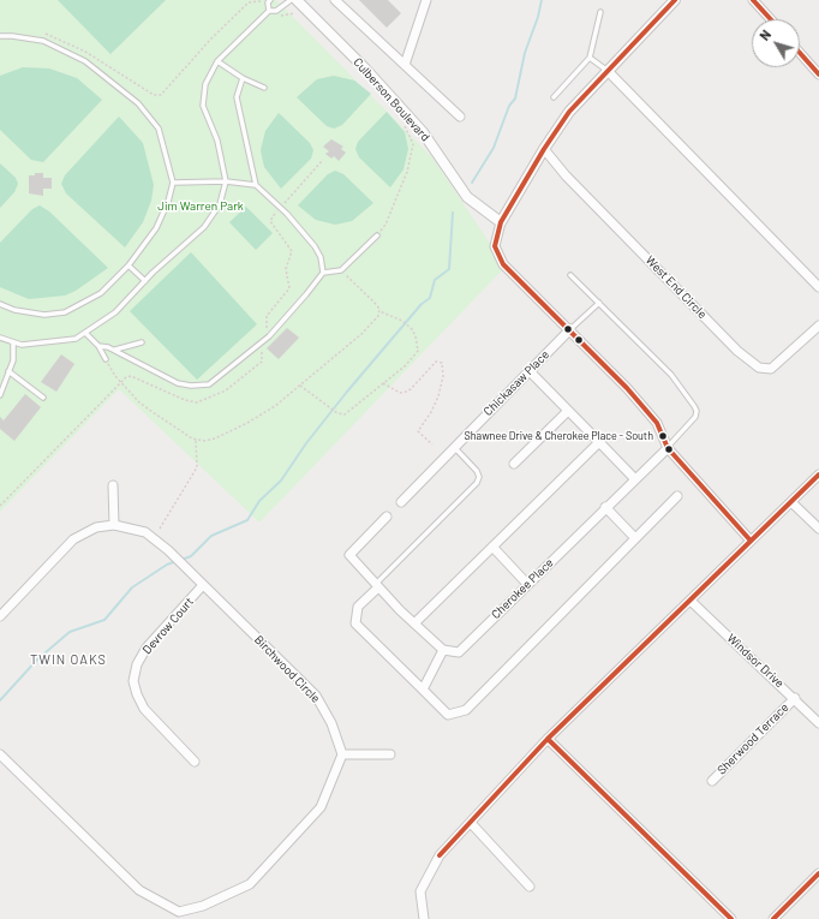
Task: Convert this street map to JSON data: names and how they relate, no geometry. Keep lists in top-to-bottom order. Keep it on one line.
{"streets":{"street":["Culberson Boulevard","West End Circle","Chickasaw Place","Cherokee Place","Devrow Court","Windsor Drive","Birchwood Circle","Sherwood Terrace"]},"crossings":[["Devrow Court","Birchwood Circle"],["Windsor Drive","Sherwood Terrace"]],"districts":["TWIN OAKS"],"parks":["Jim Warren Park"],"places":["Shawnee Drive & Cherokee Place - South"],"north":"top left"}
